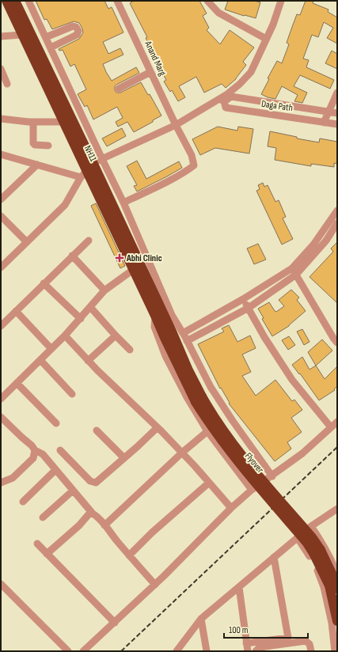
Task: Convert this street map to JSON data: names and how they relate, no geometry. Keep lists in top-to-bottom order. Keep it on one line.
{"streets":{"highway":["NH11","Flyover"],"street":["Anand Marg","Daga Path"]},"crossings":[["NH11","Flyover"]],"places":{"health":["Abhi Clinic"]},"scale_bar":"100 m"}
